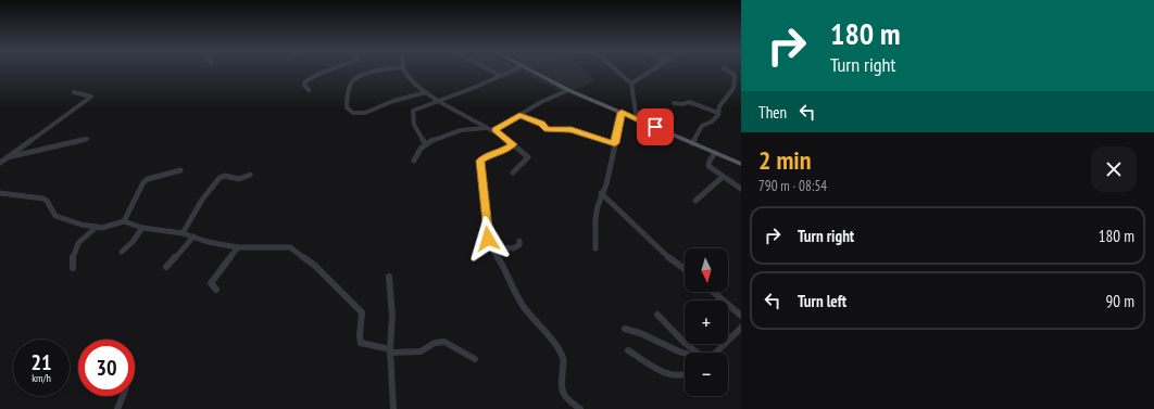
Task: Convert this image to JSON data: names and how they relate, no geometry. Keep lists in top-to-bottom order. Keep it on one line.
{"north":"bottom","page":{"turn":["180 m","Turn right"],"then":"Then","heading":["2 min","790 m · 08:54"],"list":[{"name":"Turn right","value":"180 m"},{"name":"Turn left","value":"90 m"}],"map_buttons":["+","−"],"speed":"21 km/h","limit":"30"}}
